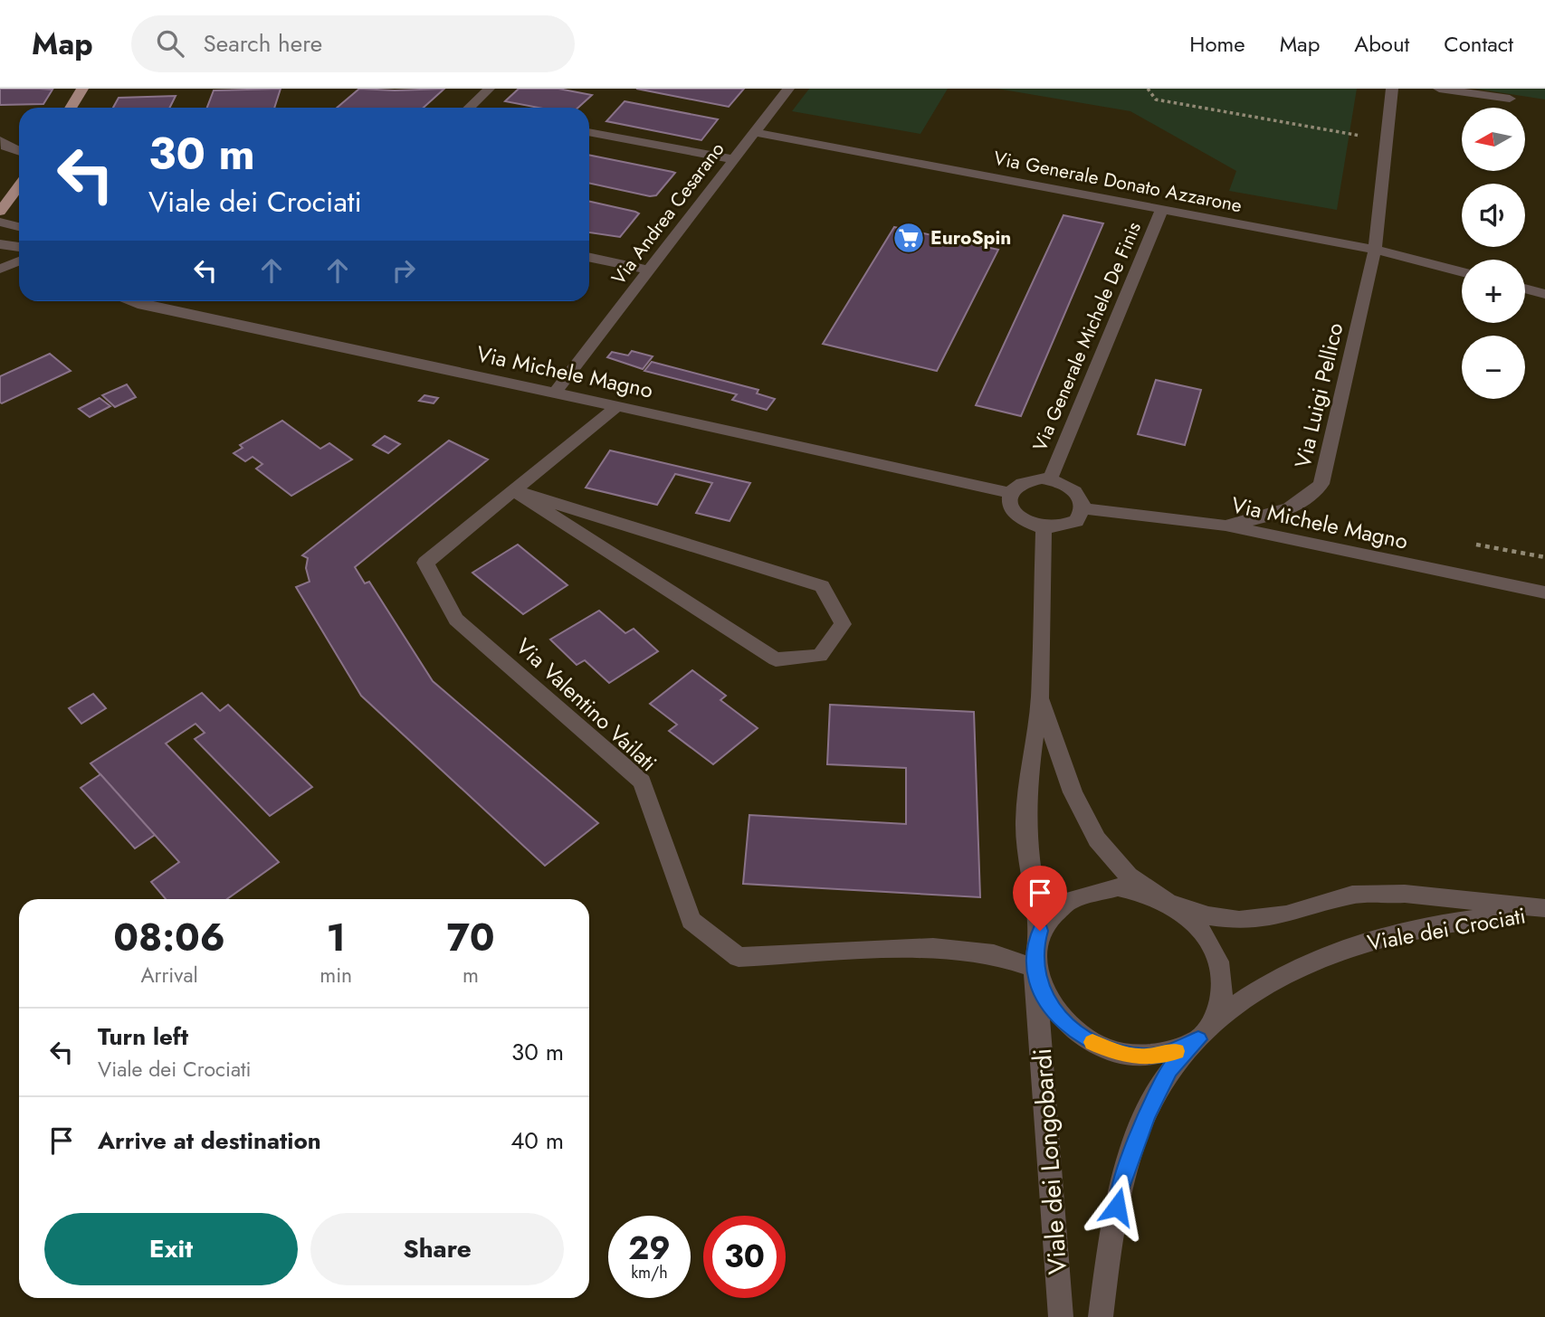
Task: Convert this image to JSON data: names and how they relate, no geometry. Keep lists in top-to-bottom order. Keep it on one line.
{"streets":{"street":["Via Generale Donato Azzarone","Via Andrea Cesarano","Via Generale Michele De Finis","Via Michele Magno","Via Luigi Pellico","Via Valentino Vailati","Viale dei Crociati","Viale dei Longobardi"]},"crossings":[["Via Generale Donato Azzarone","Via Andrea Cesarano"],["Via Generale Donato Azzarone","Via Generale Michele De Finis"],["Via Generale Donato Azzarone","Via Luigi Pellico"],["Via Andrea Cesarano","Via Michele Magno"],["Via Generale Michele De Finis","Via Michele Magno"],["Via Michele Magno","Via Luigi Pellico"],["Via Michele Magno","Via Valentino Vailati"],["Via Valentino Vailati","Viale dei Crociati"],["Via Valentino Vailati","Viale dei Longobardi"],["Viale dei Crociati","Viale dei Longobardi"]],"places":{"supermarket":["EuroSpin"]},"north":"left","page":{"header":"Map","search":"Search here","nav":["Home","Map","About","Contact"],"map_buttons":["+","−"],"turn":["30 m","Viale dei Crociati"],"eta":["08:06","Arrival","1","min","70","m"],"list":[{"name":"Turn left","note":"Viale dei Crociati","value":"30 m"},{"name":"Arrive at destination","value":"40 m"}],"buttons":["Exit","Share"],"speed":"29 km/h","limit":"30"}}
